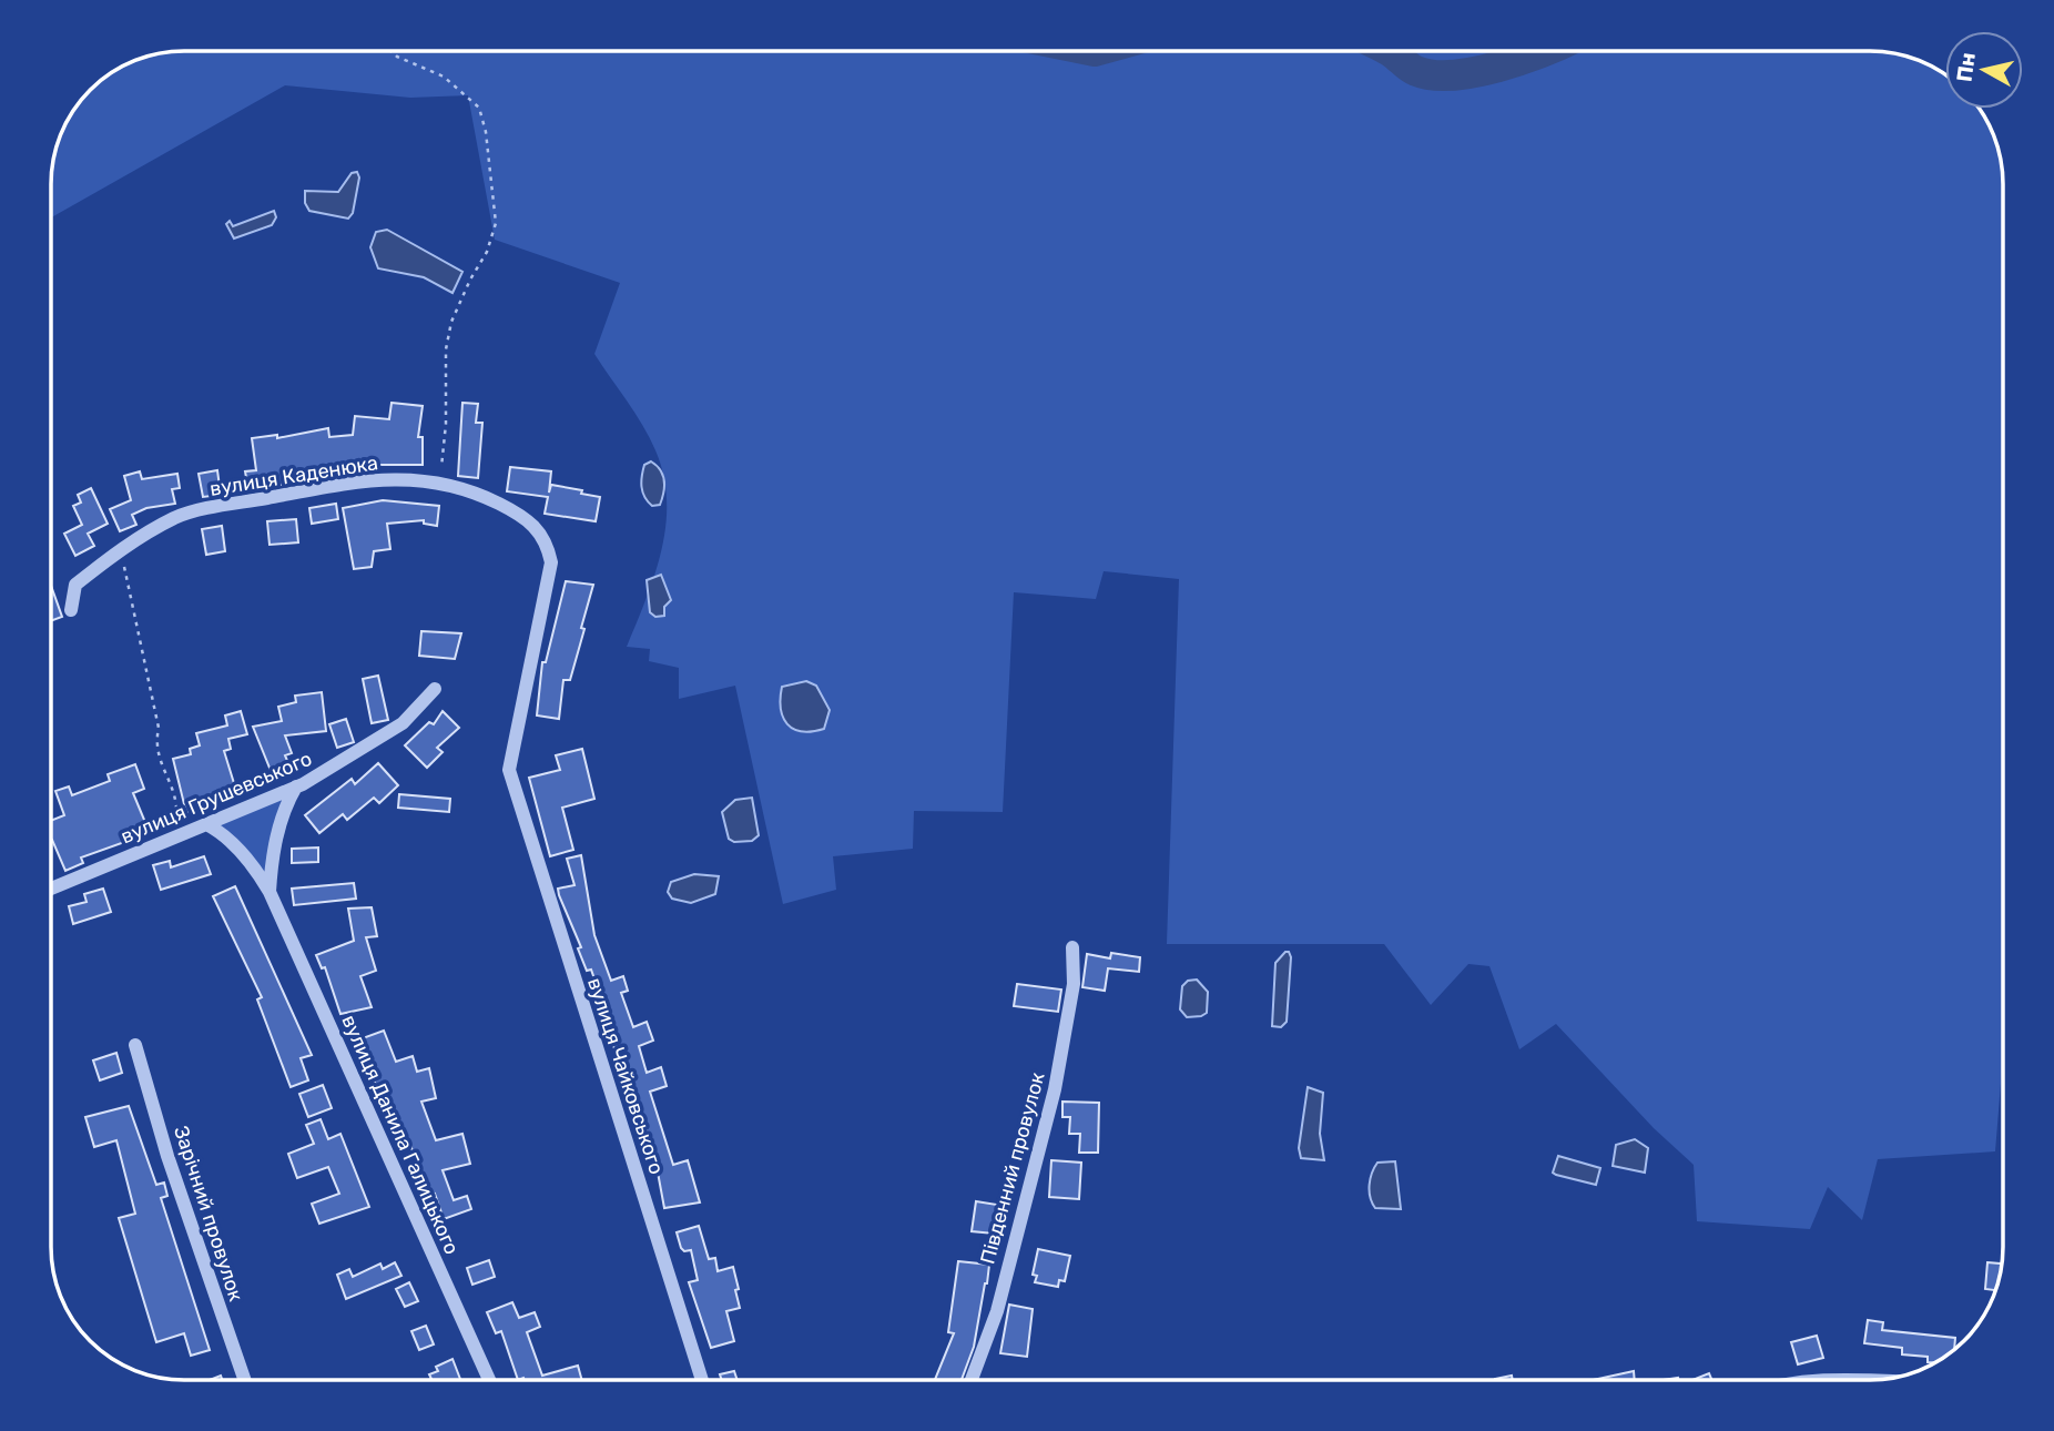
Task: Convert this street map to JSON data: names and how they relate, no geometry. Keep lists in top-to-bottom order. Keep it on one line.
{"streets":{"street":["вулиця Каденюка","вулиця Грушевського","вулиця Чайковського","вулиця Данила Галицького","Південний провулок","Зарічний провулок"]},"crossings":[["вулиця Каденюка","вулиця Чайковського"],["вулиця Грушевського","вулиця Данила Галицького"]],"north":"left"}
